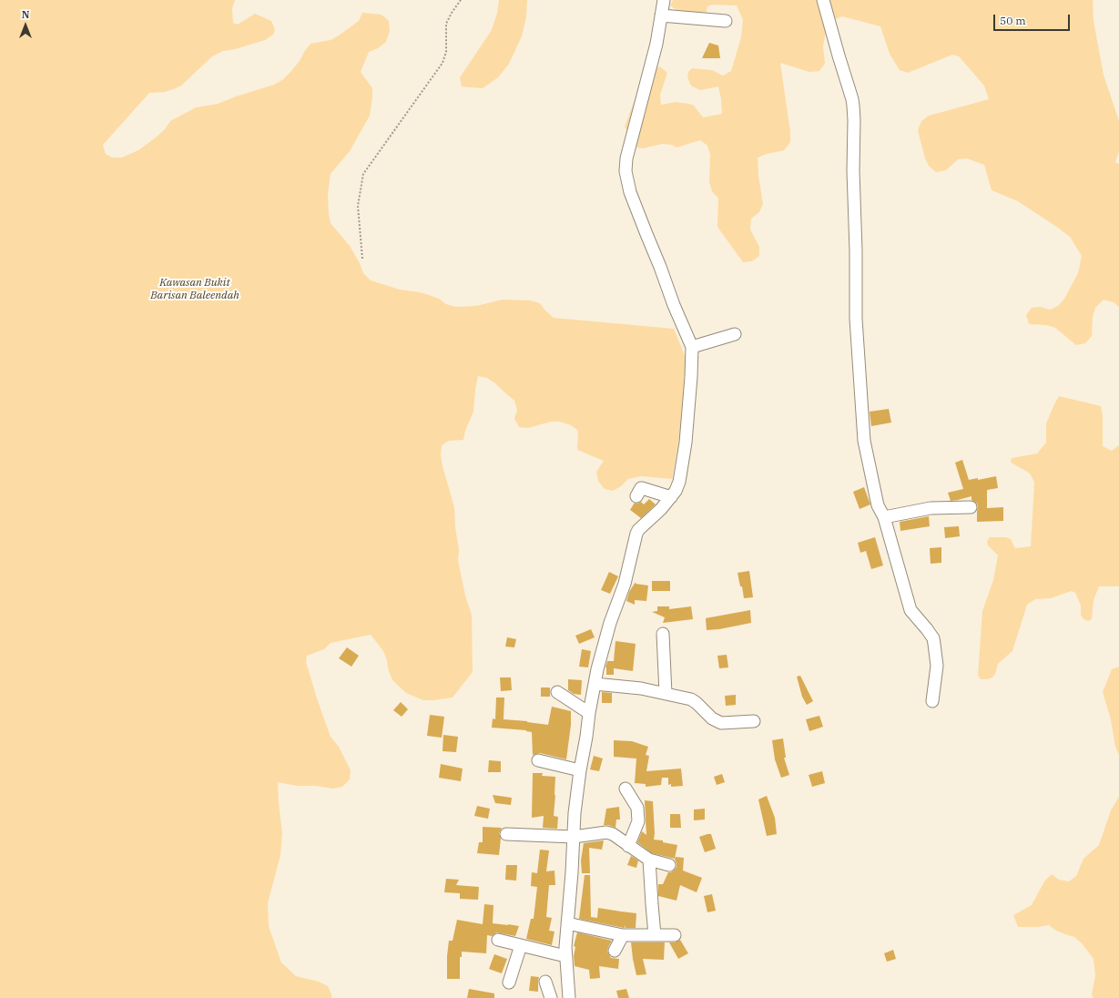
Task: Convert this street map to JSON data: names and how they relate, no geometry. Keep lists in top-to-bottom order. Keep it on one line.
{"parks":["Kawasan Bukit Barisan Baleendah"],"scale_bar":"50 m","north":"top"}
